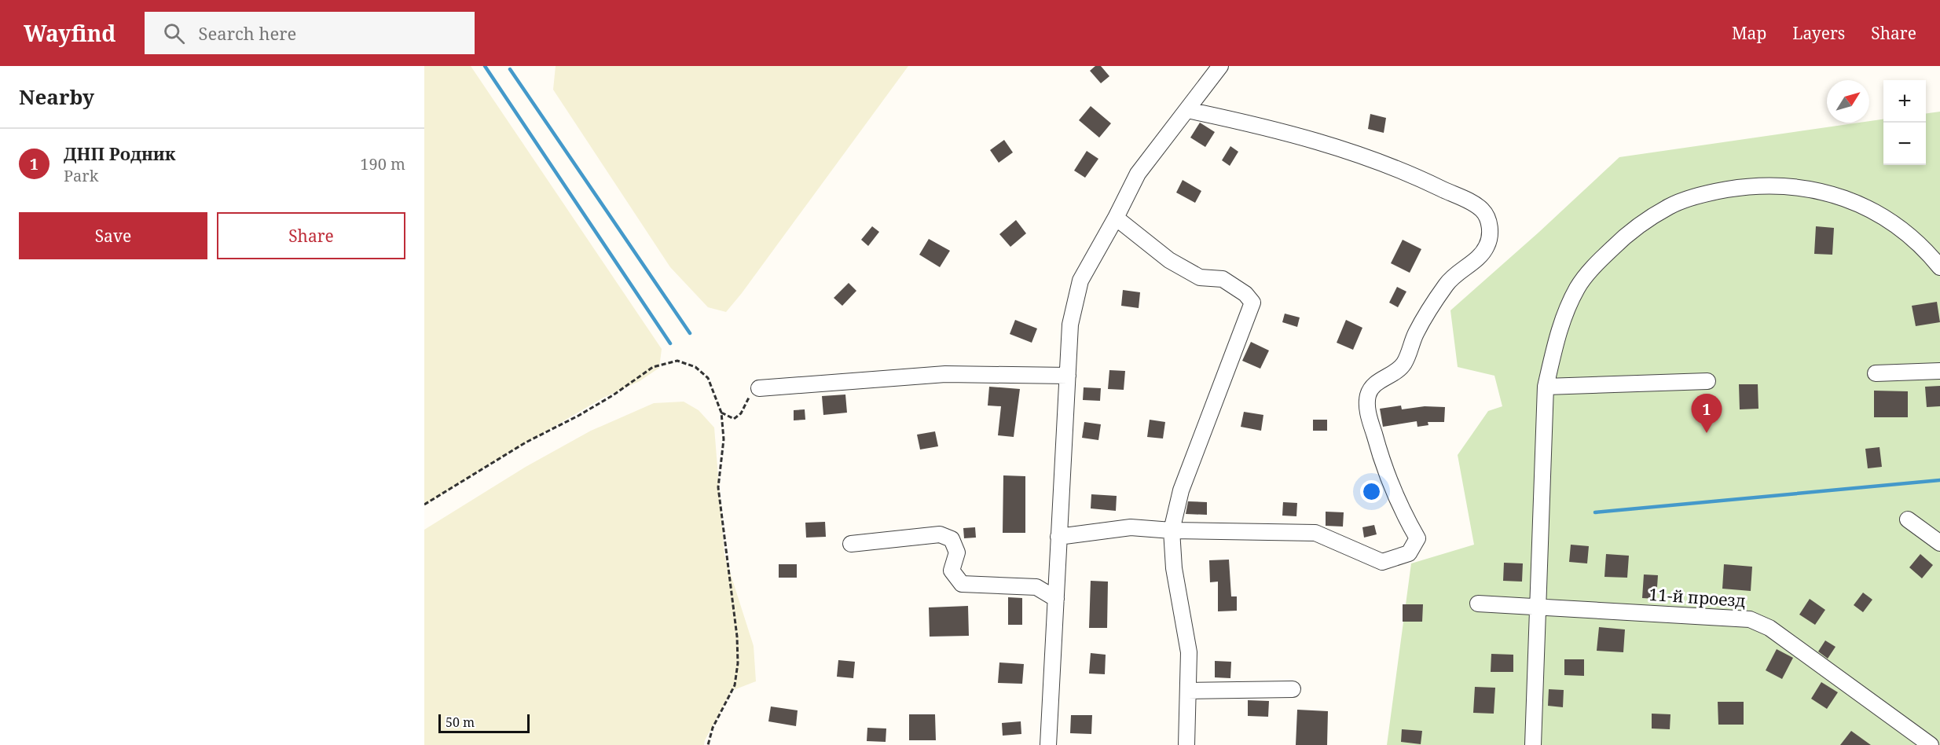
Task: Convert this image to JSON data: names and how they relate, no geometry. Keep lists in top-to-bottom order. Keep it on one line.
{"streets":{"street":["11-й проезд"]},"scale_bar":"50 m","north":"top right","page":{"header":"Wayfind","search":"Search here","nav":["Map","Layers","Share"],"heading":"Nearby","map_buttons":["+","−"],"list":[{"mark":"1","name":"ДНП Родник","note":"Park","value":"190 m"}],"buttons":["Save","Share"],"pins":"1","scale":"50 m"}}
